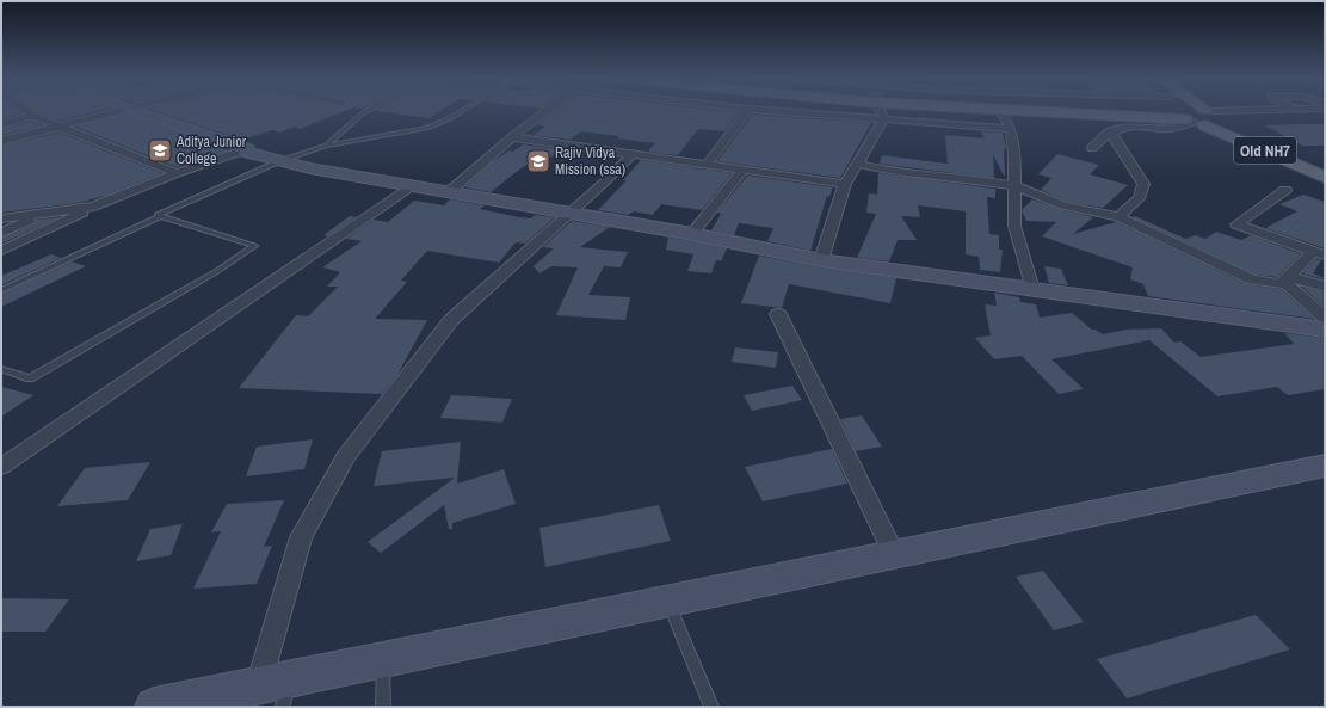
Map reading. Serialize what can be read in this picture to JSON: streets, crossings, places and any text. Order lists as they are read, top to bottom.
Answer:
{
  "streets": {
    "main road": ["Old NH7"]
  },
  "places": {
    "school or university": ["Aditya Junior College", "Rajiv Vidya Mission (ssa)"]
  }
}
